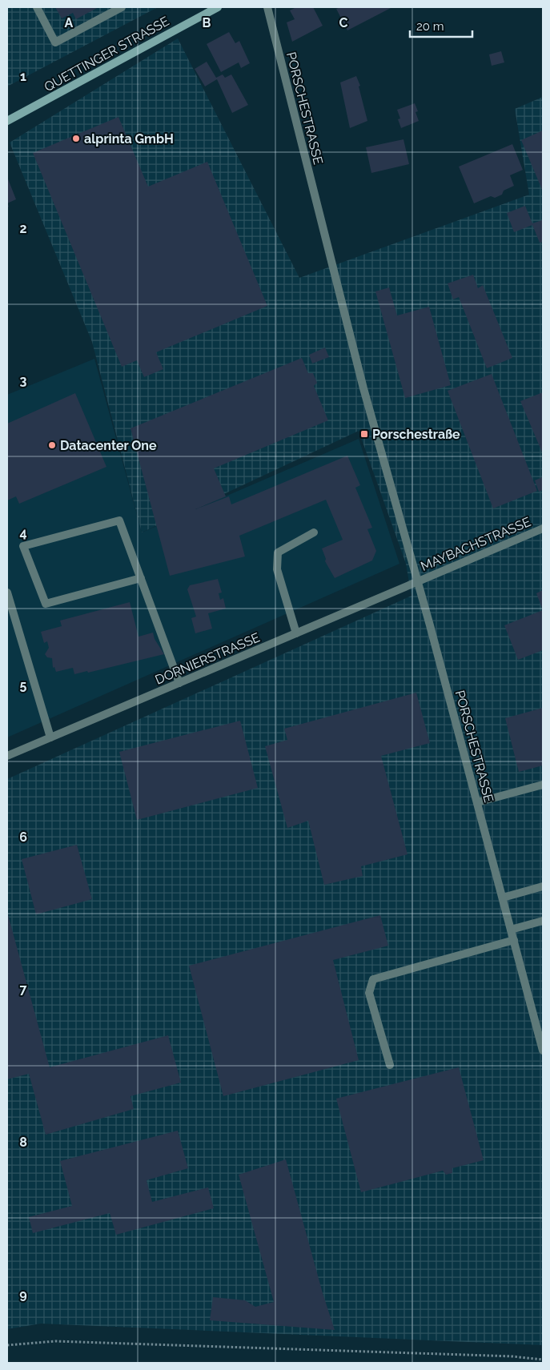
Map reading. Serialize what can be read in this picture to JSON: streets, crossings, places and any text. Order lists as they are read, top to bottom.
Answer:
{
  "streets": {
    "street": [
      "QUETTINGER STRASSE",
      "PORSCHESTRASSE",
      "MAYBACHSTRASSE",
      "DORNIERSTRASSE"
    ]
  },
  "crossings": [
    ["PORSCHESTRASSE", "MAYBACHSTRASSE"],
    ["PORSCHESTRASSE", "DORNIERSTRASSE"],
    ["MAYBACHSTRASSE", "DORNIERSTRASSE"]
  ],
  "places": {
    "other": ["alprinta GmbH", "Datacenter One"],
    "transit": ["Porschestraße"]
  },
  "scale_bar": "20 m",
  "grid": {
    "columns": ["A", "B", "C"],
    "rows": [
      "1",
      "2",
      "3",
      "4",
      "5",
      "6",
      "7",
      "8",
      "9"
    ]
  }
}
